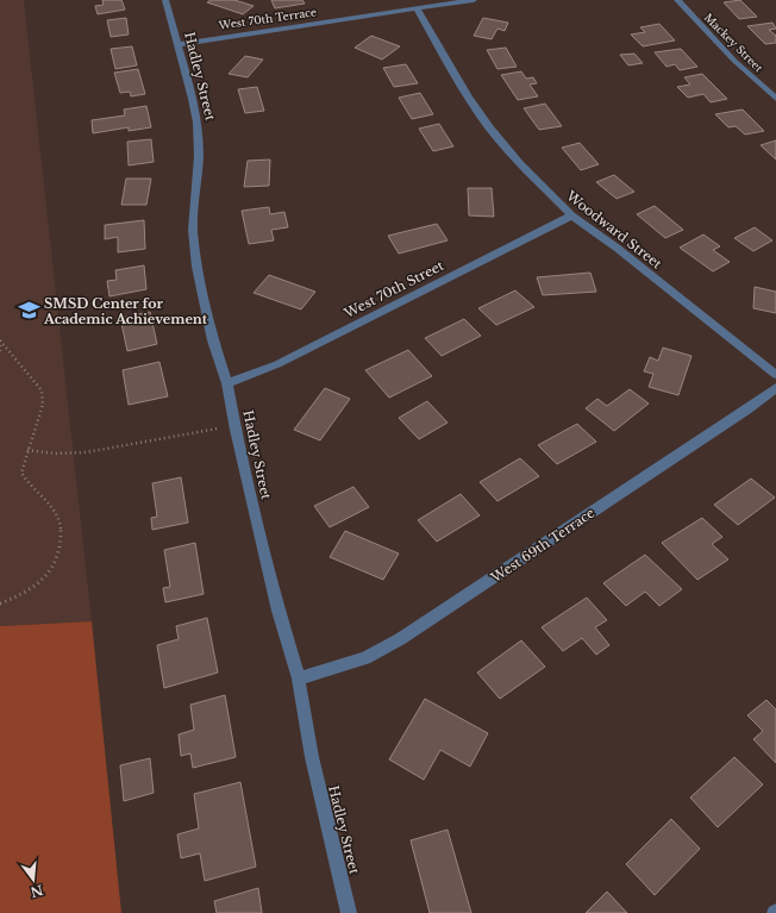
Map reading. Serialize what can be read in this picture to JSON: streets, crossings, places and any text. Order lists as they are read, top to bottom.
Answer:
{
  "streets": {
    "street": [
      "West 70th Terrace",
      "Mackey Street",
      "Hadley Street",
      "Woodward Street",
      "West 70th Street",
      "West 69th Terrace"
    ]
  },
  "crossings": [
    ["West 70th Terrace", "Hadley Street"],
    ["West 70th Terrace", "Woodward Street"],
    ["Hadley Street", "West 70th Street"],
    ["Hadley Street", "West 69th Terrace"],
    ["Woodward Street", "West 70th Street"]
  ],
  "places": {
    "school or university": ["SMSD Center for Academic Achievement"]
  },
  "north": "bottom"
}
